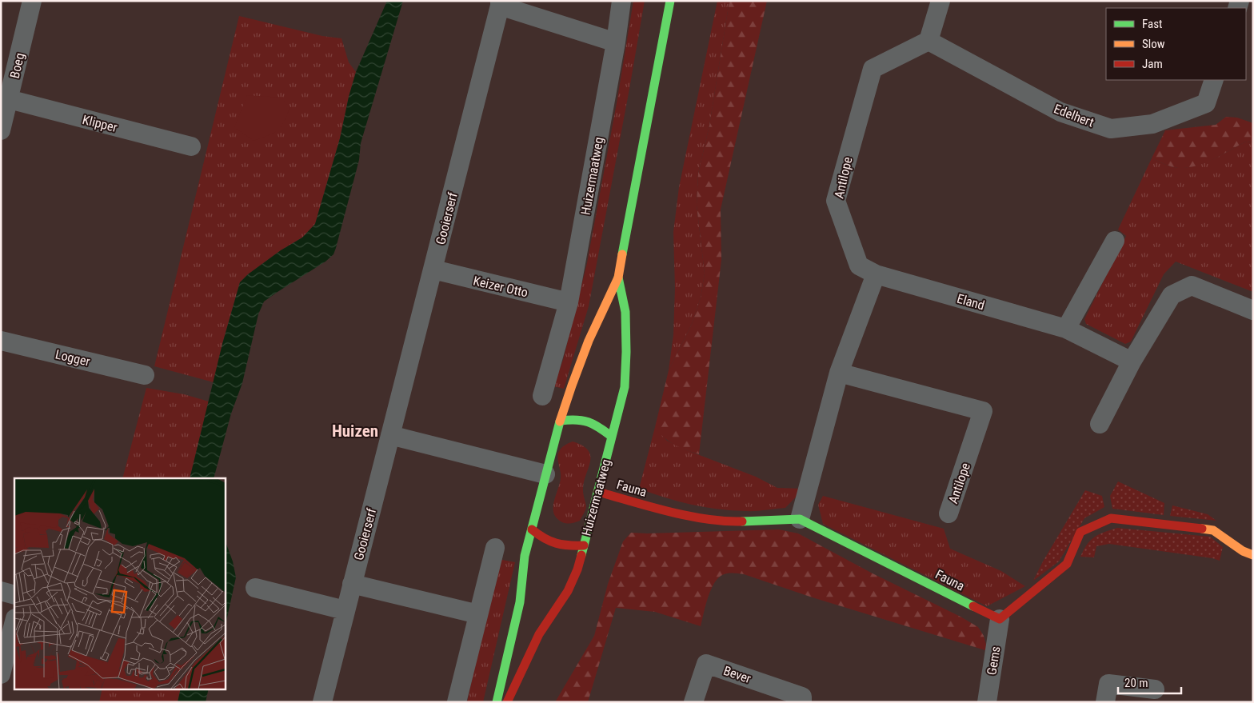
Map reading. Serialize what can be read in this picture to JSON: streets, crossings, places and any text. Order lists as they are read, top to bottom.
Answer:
{
  "streets": {
    "main road": ["Huizermaatweg", "Fauna"],
    "street": [
      "Boeg",
      "Edelhert",
      "Klipper",
      "Antilope",
      "Gooierserf",
      "Keizer Otto",
      "Eland",
      "Logger",
      "Gems",
      "Bever"
    ]
  },
  "crossings": [
    ["Boeg", "Klipper"],
    ["Edelhert", "Antilope"],
    ["Huizermaatweg", "Keizer Otto"],
    ["Huizermaatweg", "Fauna"],
    ["Antilope", "Eland"],
    ["Gooierserf", "Keizer Otto"],
    ["Fauna", "Gems"]
  ],
  "districts": ["Huizen"],
  "legend": ["Fast", "Slow", "Jam"],
  "scale_bar": "20 m"
}
